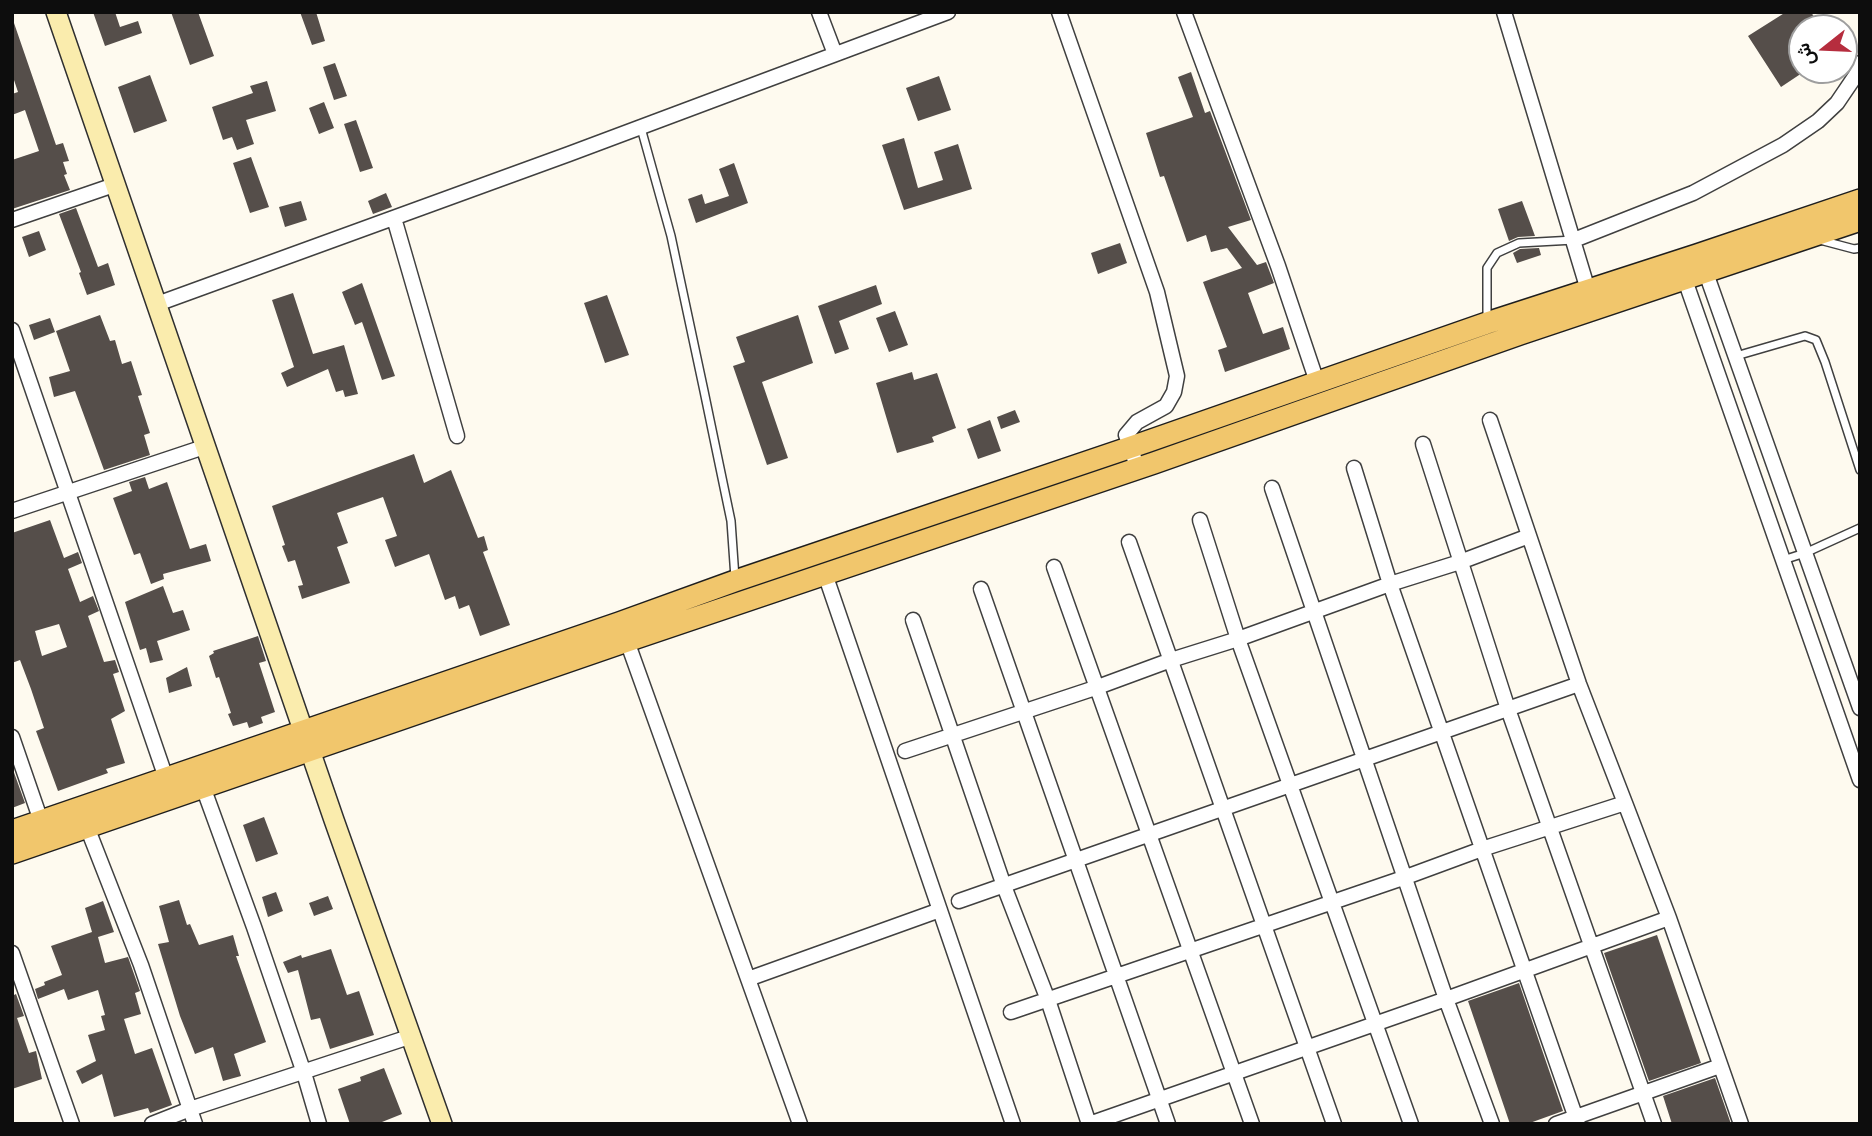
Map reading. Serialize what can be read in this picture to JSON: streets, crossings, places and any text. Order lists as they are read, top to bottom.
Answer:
{
  "north": "left"
}
